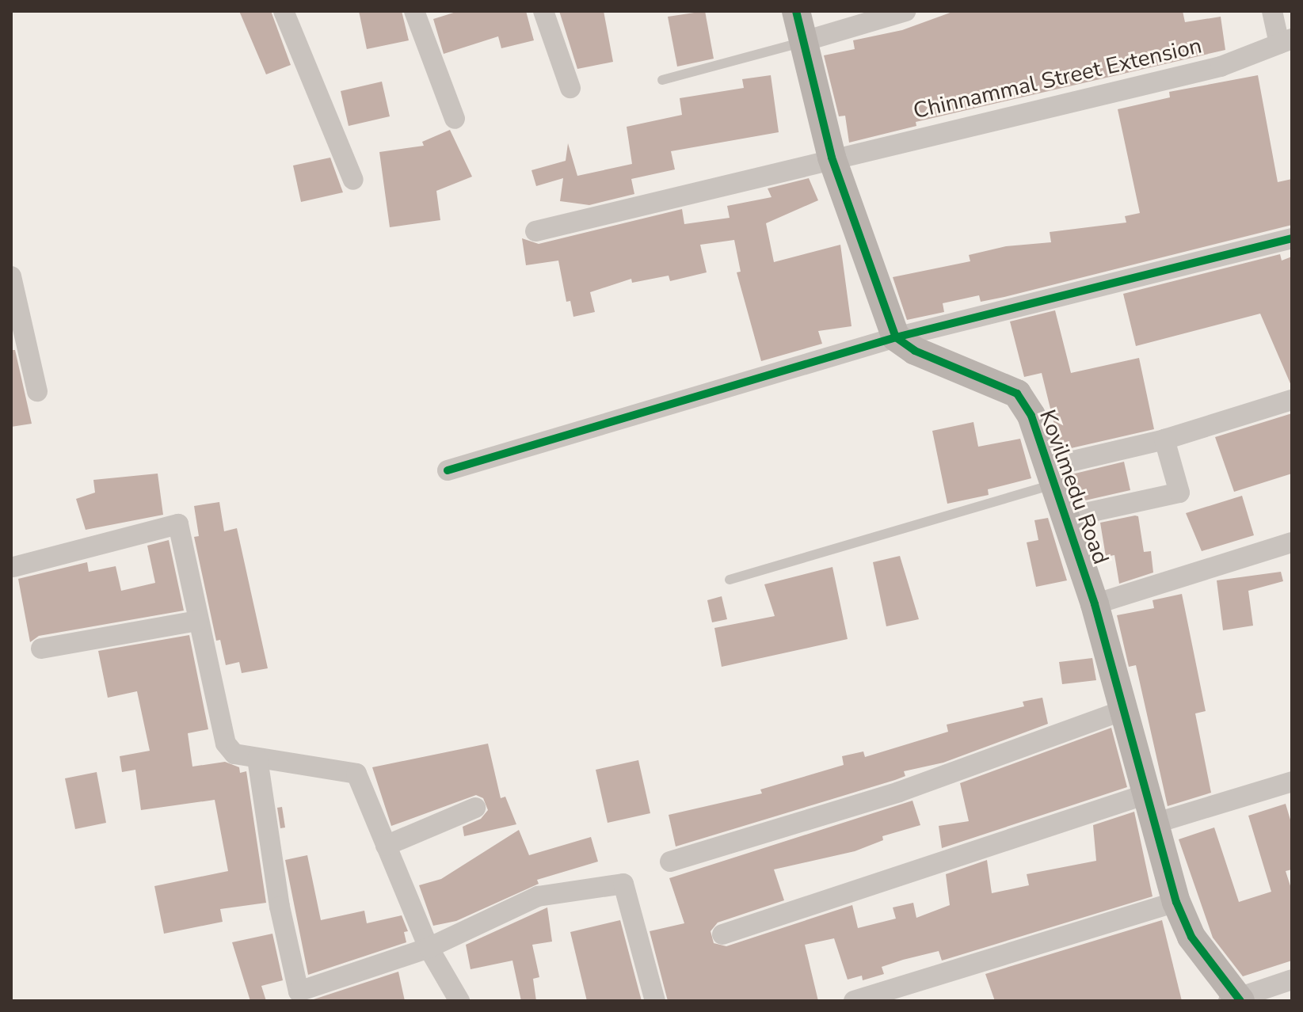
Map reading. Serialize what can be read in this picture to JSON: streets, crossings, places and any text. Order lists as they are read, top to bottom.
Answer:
{
  "streets": {
    "street": ["Chinnammal Street Extension", "Kovilmedu Road"]
  }
}
